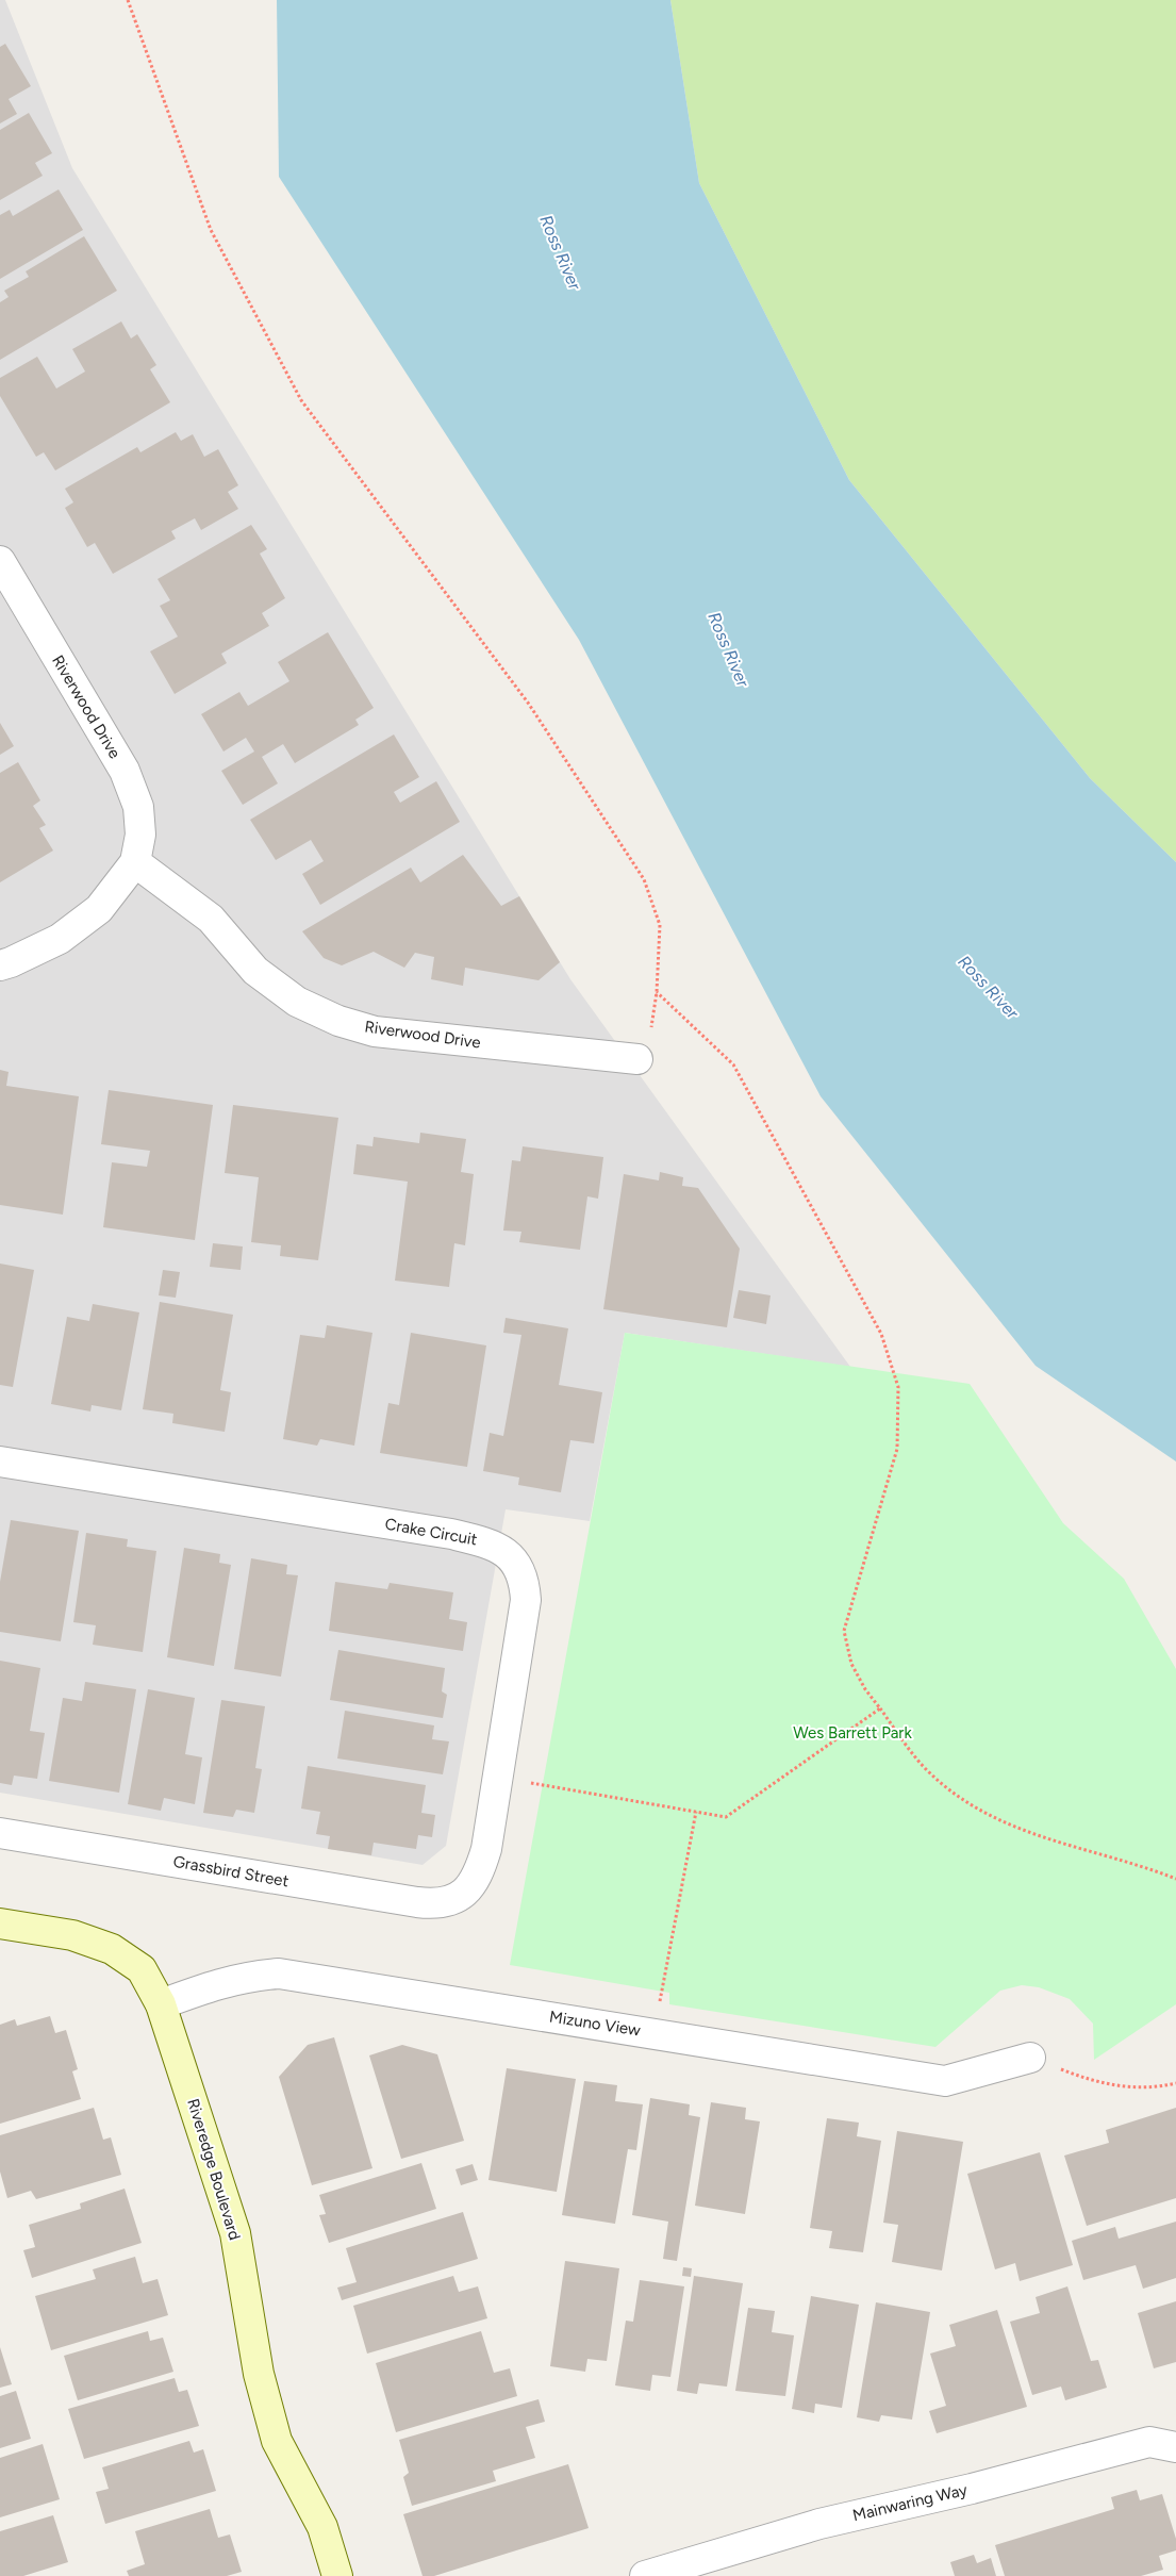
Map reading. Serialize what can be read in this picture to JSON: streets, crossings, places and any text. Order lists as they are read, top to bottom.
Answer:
{
  "streets": {
    "street": [
      "Riverwood Drive",
      "Crake Circuit",
      "Grassbird Street",
      "Mizuno View",
      "Riveredge Boulevard",
      "Mainwaring Way"
    ]
  },
  "crossings": [
    ["Crake Circuit", "Grassbird Street"],
    ["Mizuno View", "Riveredge Boulevard"]
  ],
  "water": ["Ross River"],
  "parks": ["Wes Barrett Park"]
}
